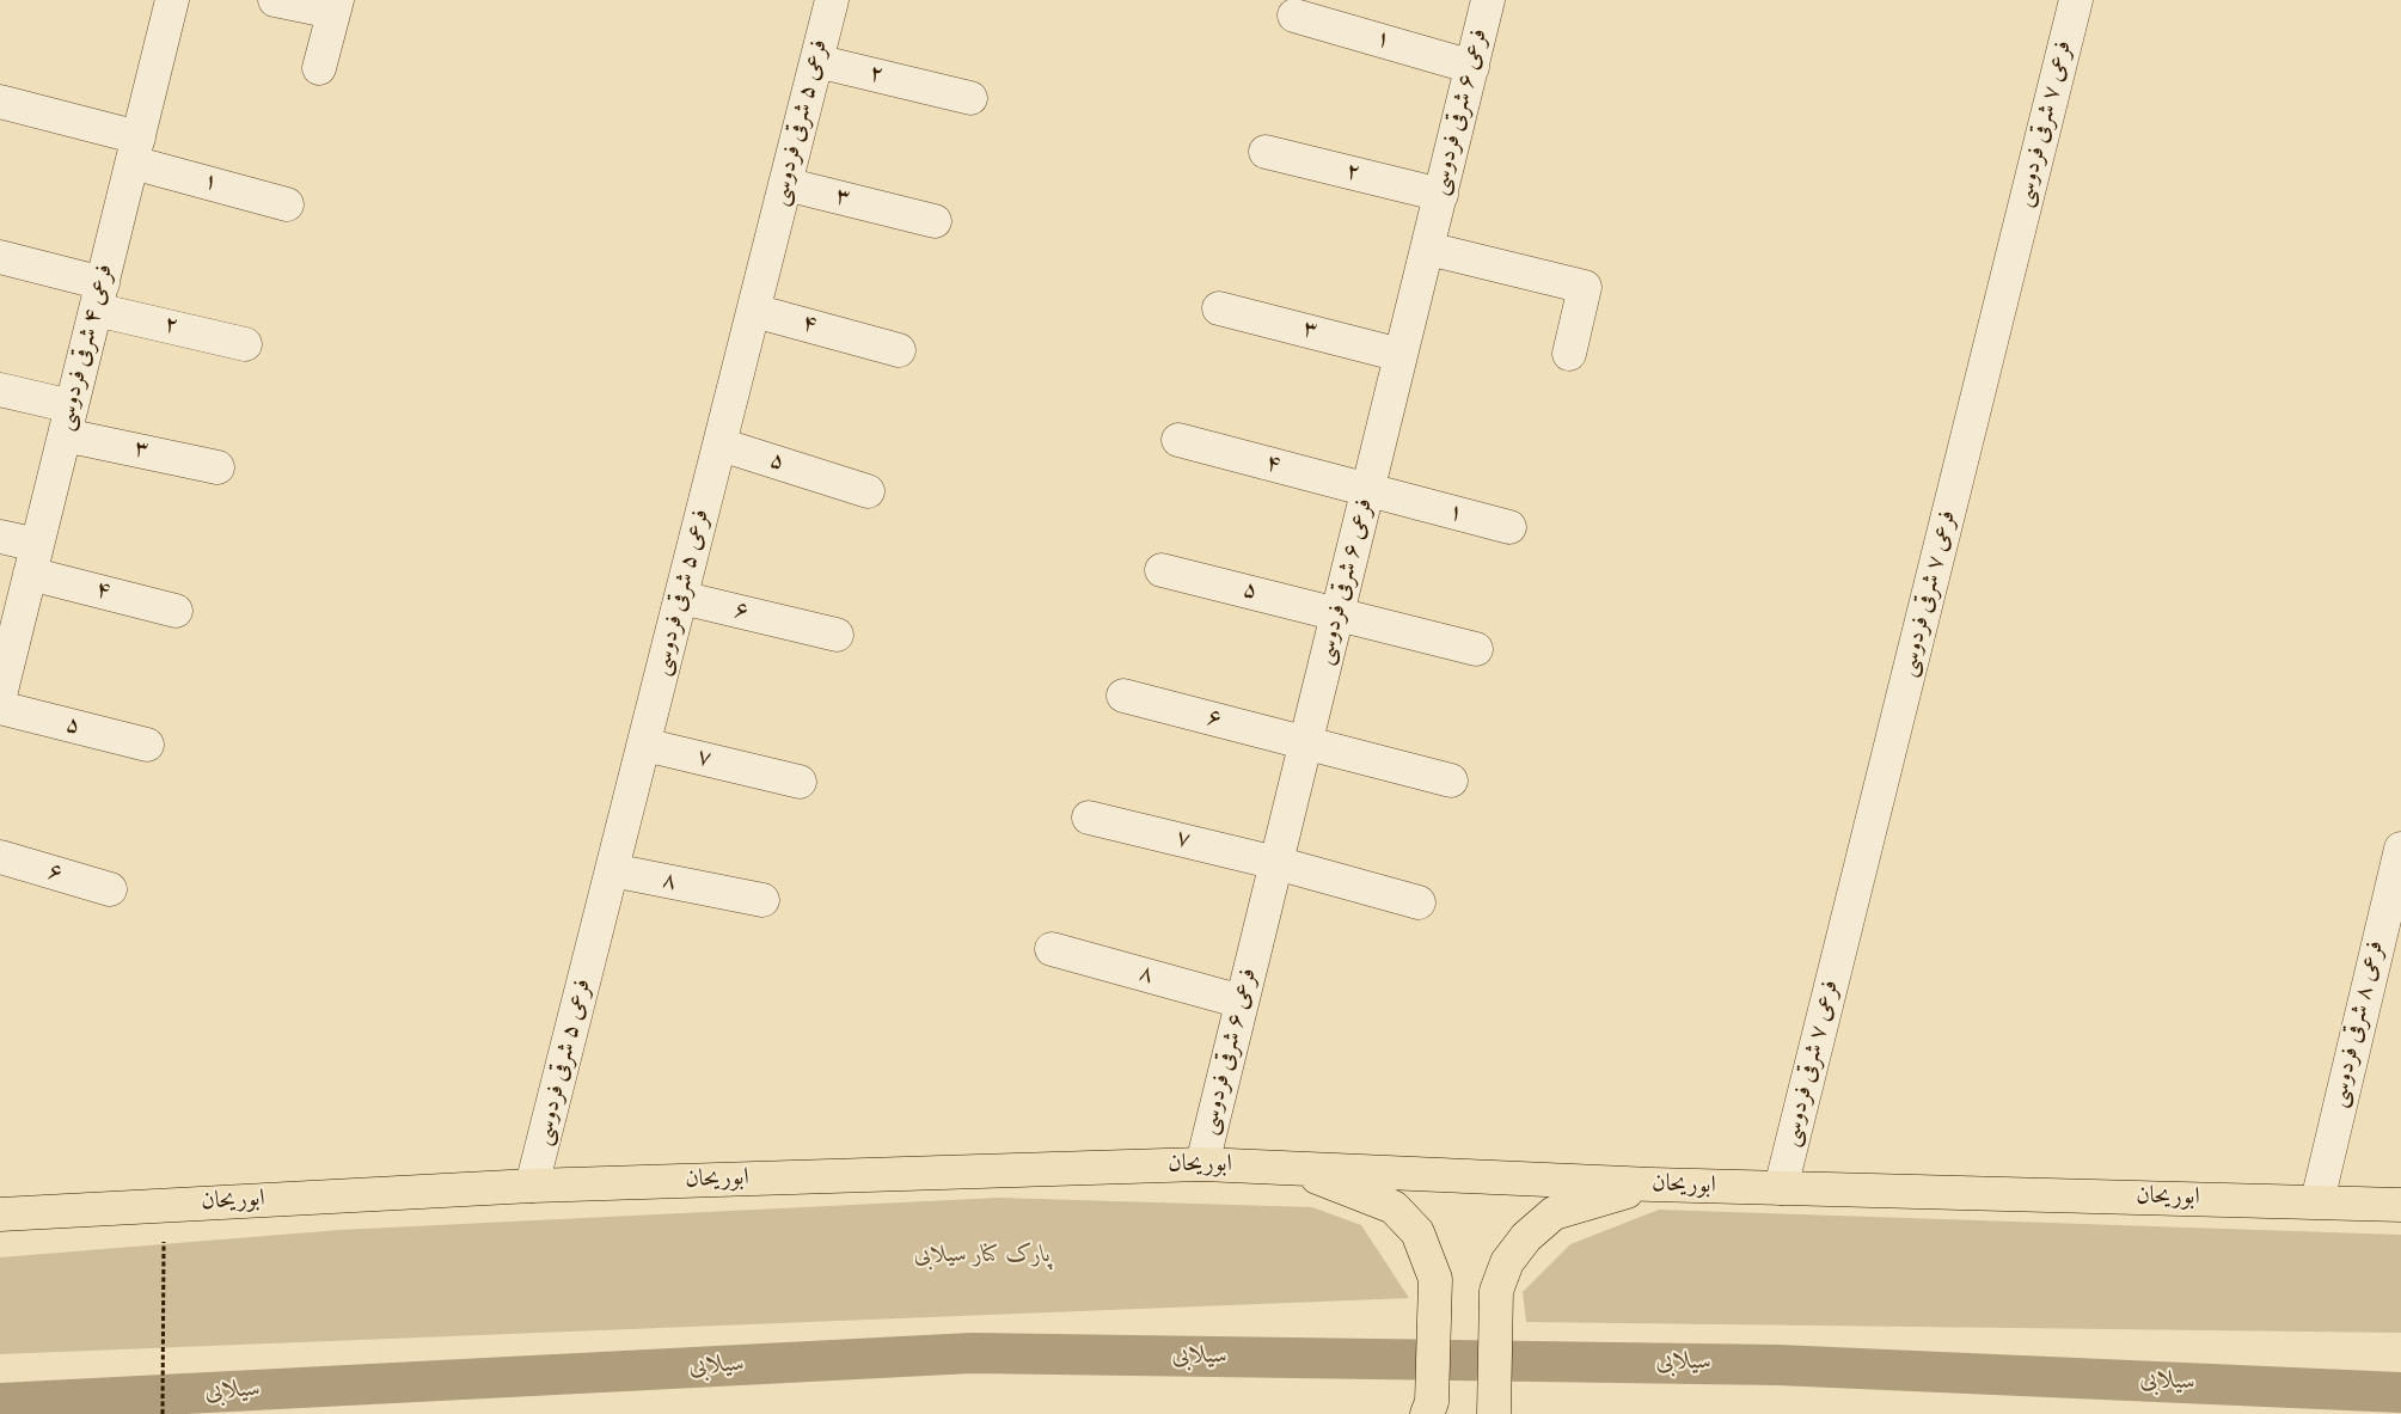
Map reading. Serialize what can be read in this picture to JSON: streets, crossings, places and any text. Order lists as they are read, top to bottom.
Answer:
{
  "streets": {
    "main road": ["ابوریحان"],
    "street": [
      "۱",
      "۲",
      "فرعی ۶ شرقی فردوسی",
      "فرعی ۵ شرقی فردوسی",
      "فرعی ۷ شرقی فردوسی",
      "۳",
      "۴",
      "فرعی ۴ شرقی فردوسی",
      "۵",
      "۶",
      "۷",
      "۸",
      "فرعی ۸ شرقی فردوسی"
    ]
  },
  "crossings": [
    ["۱", "فرعی ۶ شرقی فردوسی"],
    ["۱", "۴"],
    ["۱", "فرعی ۴ شرقی فردوسی"],
    ["۲", "فرعی ۶ شرقی فردوسی"],
    ["۲", "فرعی ۵ شرقی فردوسی"],
    ["۲", "فرعی ۴ شرقی فردوسی"],
    ["فرعی ۶ شرقی فردوسی", "۳"],
    ["فرعی ۶ شرقی فردوسی", "۴"],
    ["فرعی ۶ شرقی فردوسی", "۵"],
    ["فرعی ۶ شرقی فردوسی", "۶"],
    ["فرعی ۶ شرقی فردوسی", "۷"],
    ["فرعی ۶ شرقی فردوسی", "۸"],
    ["فرعی ۶ شرقی فردوسی", "ابوریحان"],
    ["فرعی ۵ شرقی فردوسی", "۳"],
    ["فرعی ۵ شرقی فردوسی", "۴"],
    ["فرعی ۵ شرقی فردوسی", "۵"],
    ["فرعی ۵ شرقی فردوسی", "۶"],
    ["فرعی ۵ شرقی فردوسی", "۷"],
    ["فرعی ۵ شرقی فردوسی", "۸"],
    ["فرعی ۵ شرقی فردوسی", "ابوریحان"],
    ["فرعی ۷ شرقی فردوسی", "ابوریحان"],
    ["۳", "فرعی ۴ شرقی فردوسی"],
    ["۴", "فرعی ۴ شرقی فردوسی"],
    ["فرعی ۴ شرقی فردوسی", "۵"],
    ["فرعی ۸ شرقی فردوسی", "ابوریحان"]
  ],
  "water": ["سیلابی"],
  "parks": ["پارک کنار سیلابی"]
}
